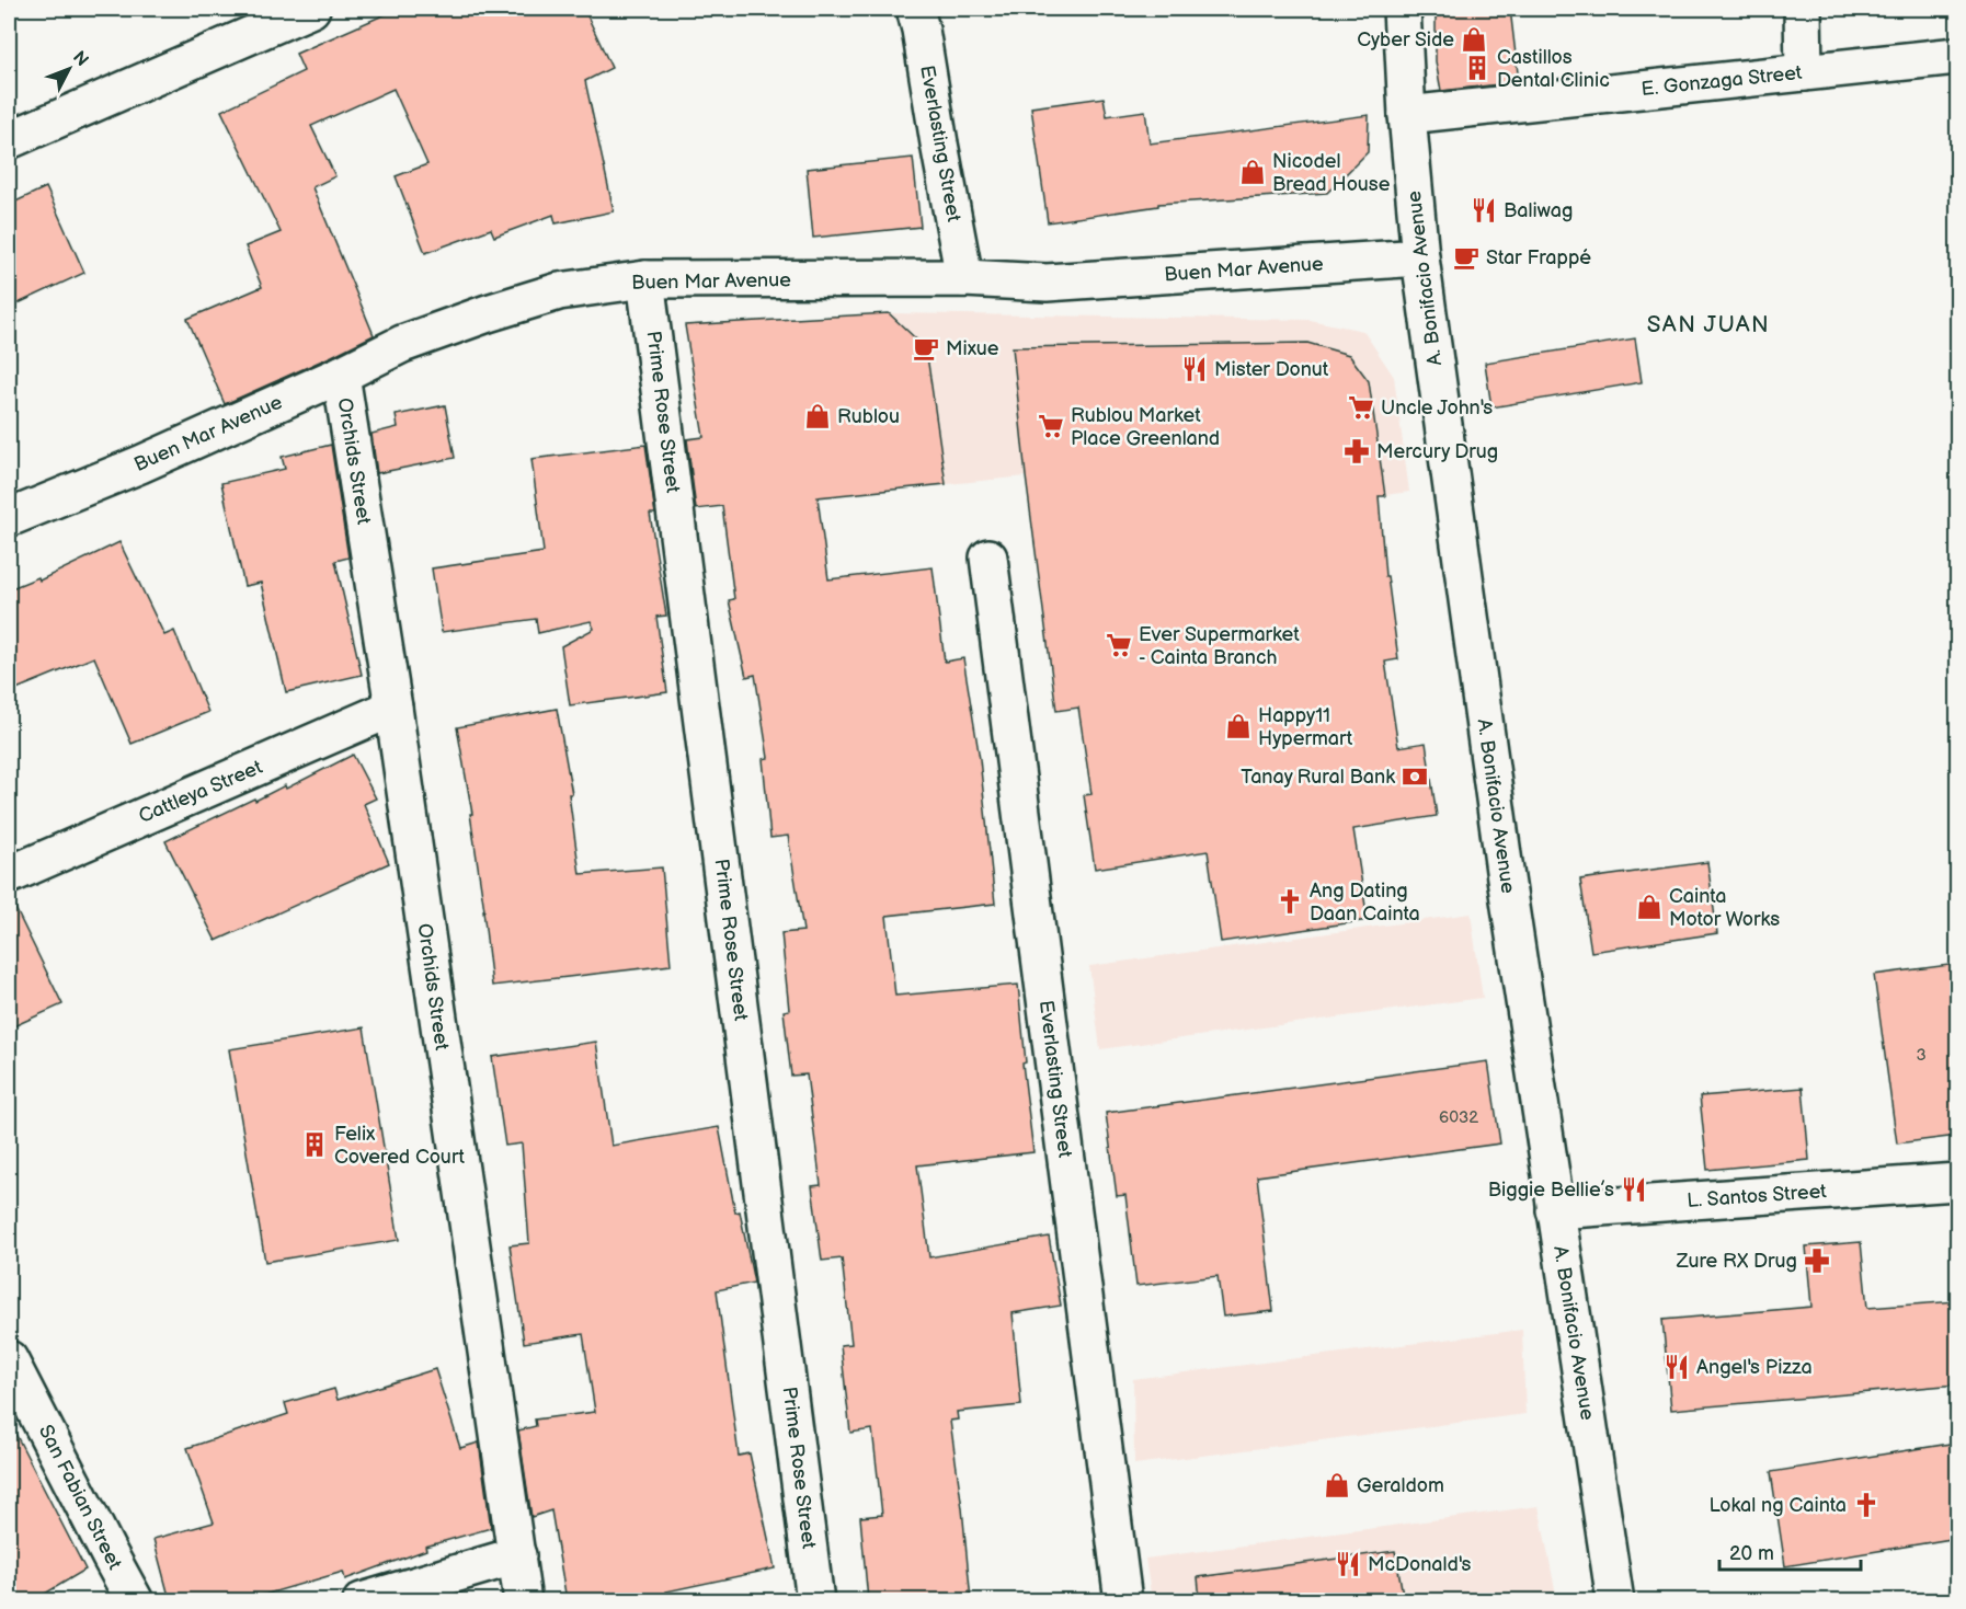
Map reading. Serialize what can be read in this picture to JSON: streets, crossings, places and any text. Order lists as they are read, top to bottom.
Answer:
{
  "streets": {
    "street": [
      "E. Gonzaga Street",
      "Everlasting Street",
      "Buen Mar Avenue",
      "A. Bonifacio Avenue",
      "Prime Rose Street",
      "Orchids Street",
      "Cattleya Street",
      "L. Santos Street",
      "San Fabian Street"
    ]
  },
  "crossings": [
    ["E. Gonzaga Street", "A. Bonifacio Avenue"],
    ["Everlasting Street", "Buen Mar Avenue"],
    ["Buen Mar Avenue", "A. Bonifacio Avenue"],
    ["Buen Mar Avenue", "Prime Rose Street"],
    ["Buen Mar Avenue", "Orchids Street"],
    ["A. Bonifacio Avenue", "L. Santos Street"],
    ["Orchids Street", "Cattleya Street"]
  ],
  "districts": ["SAN JUAN"],
  "places": {
    "shop": [
      "Cyber Side",
      "Nicodel Bread House",
      "Rublou",
      "Happy11 Hypermart",
      "Cainta Motor Works",
      "Geraldom"
    ],
    "building": ["Castillos Dental Clinic", "Felix Covered Court"],
    "restaurant": [
      "Baliwag",
      "Mister Donut",
      "Biggie Bellie’s",
      "Angel's Pizza",
      "McDonald's"
    ],
    "cafe": ["Star Frappé", "Mixue"],
    "supermarket": ["Uncle John's", "Rublou Market Place Greenland", "Ever Supermarket - Cainta Branch"],
    "pharmacy": ["Mercury Drug", "Zure RX Drug"],
    "bank": ["Tanay Rural Bank"],
    "church": ["Ang Dating Daan Cainta", "Lokal ng Cainta"]
  },
  "house_numbers": ["3", "6032"],
  "scale_bar": "20 m",
  "north": "top right"
}
